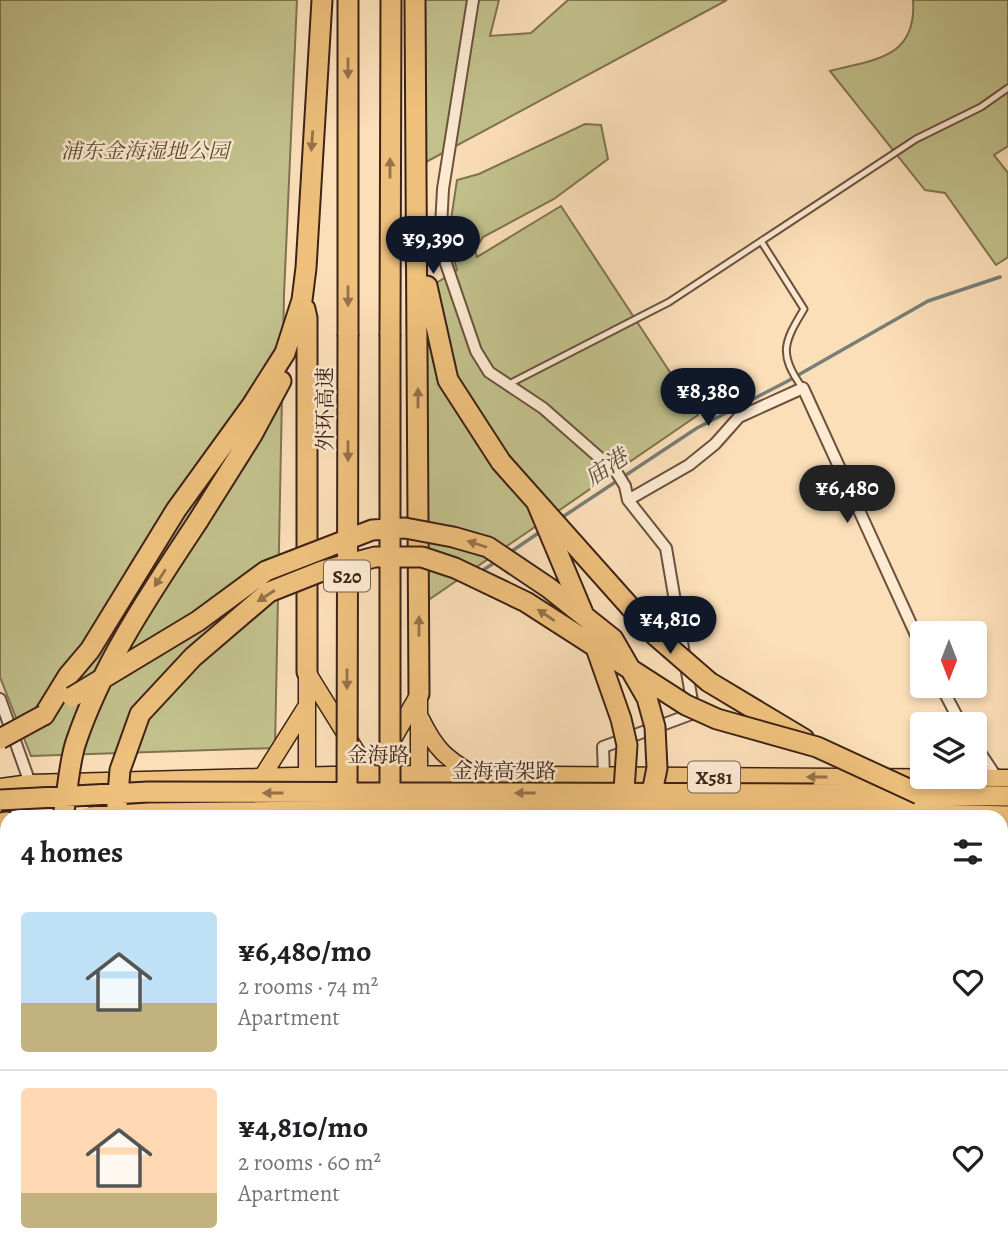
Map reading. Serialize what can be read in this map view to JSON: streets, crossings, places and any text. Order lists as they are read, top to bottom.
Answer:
{
  "streets": {
    "highway": ["外环高速", "S20", "金海高架路"],
    "main road": ["金海路", "X581"]
  },
  "one_way": ["金海路"],
  "water": ["庙港"],
  "parks": ["浦东金海湿地公园"],
  "north": "bottom",
  "page": {
    "price": [
      "¥9,390",
      "¥8,380",
      "¥6,480",
      "¥4,810"
    ],
    "heading": "4 homes",
    "list": [
      {
        "name": "¥6,480/mo",
        "note": "2 rooms · 74 m² · Apartment"
      },
      {
        "name": "¥4,810/mo",
        "note": "2 rooms · 60 m² · Apartment"
      }
    ]
  }
}
